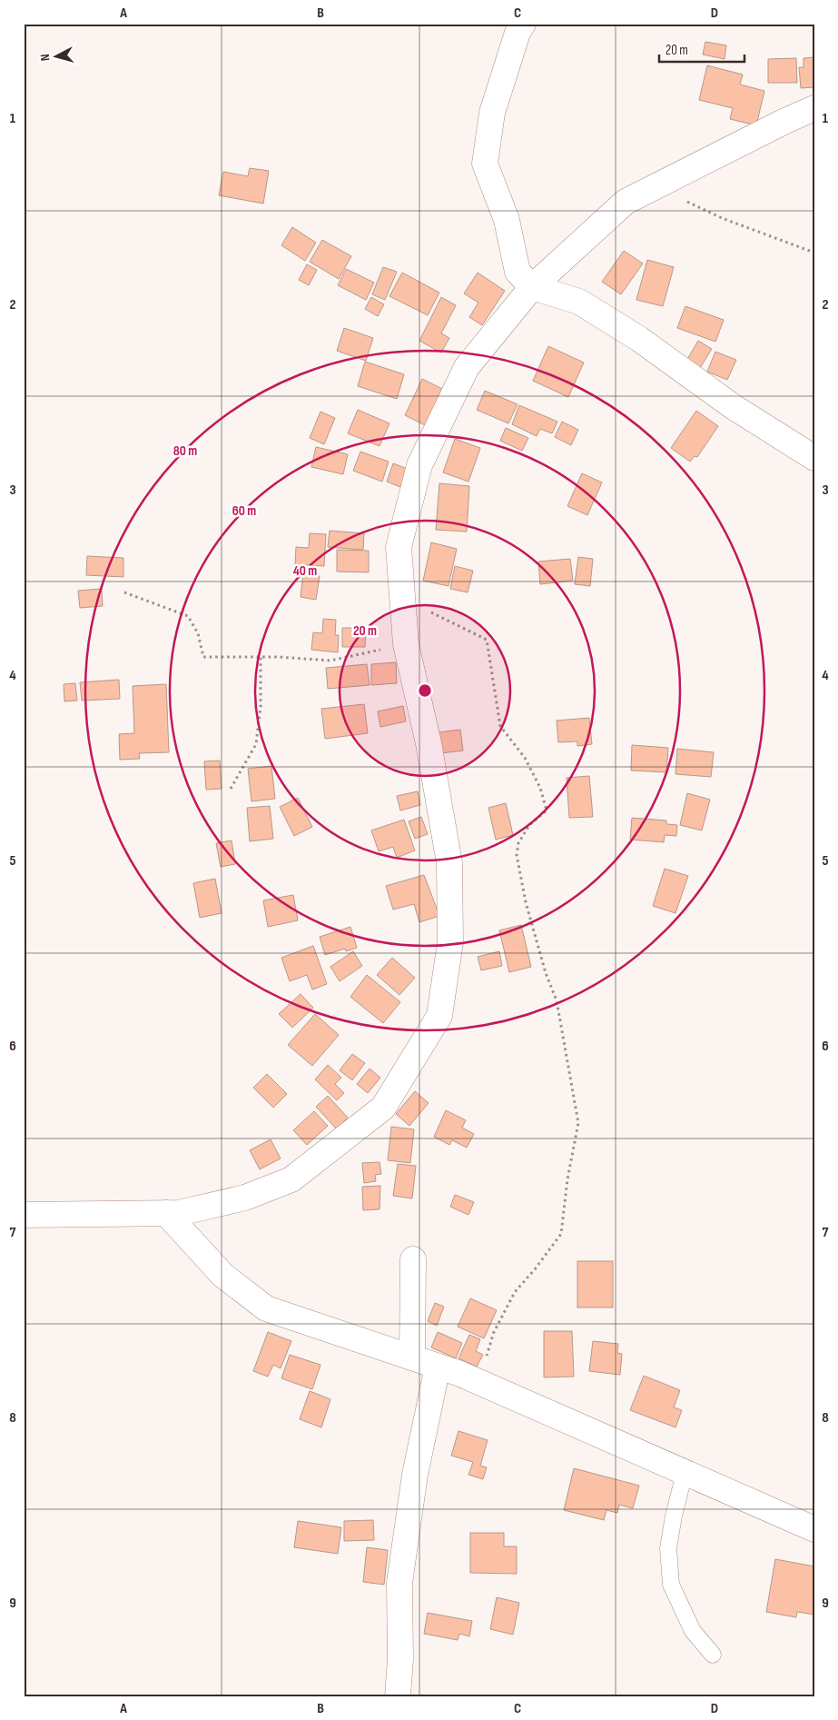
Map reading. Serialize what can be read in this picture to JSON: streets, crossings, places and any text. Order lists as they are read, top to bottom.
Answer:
{
  "scale_bar": "20 m",
  "north": "left",
  "grid": {
    "columns": [
      "A",
      "B",
      "C",
      "D"
    ],
    "rows": [
      "1",
      "2",
      "3",
      "4",
      "5",
      "6",
      "7",
      "8",
      "9"
    ]
  },
  "rings": [
    "80 m",
    "60 m",
    "40 m",
    "20 m"
  ]
}
